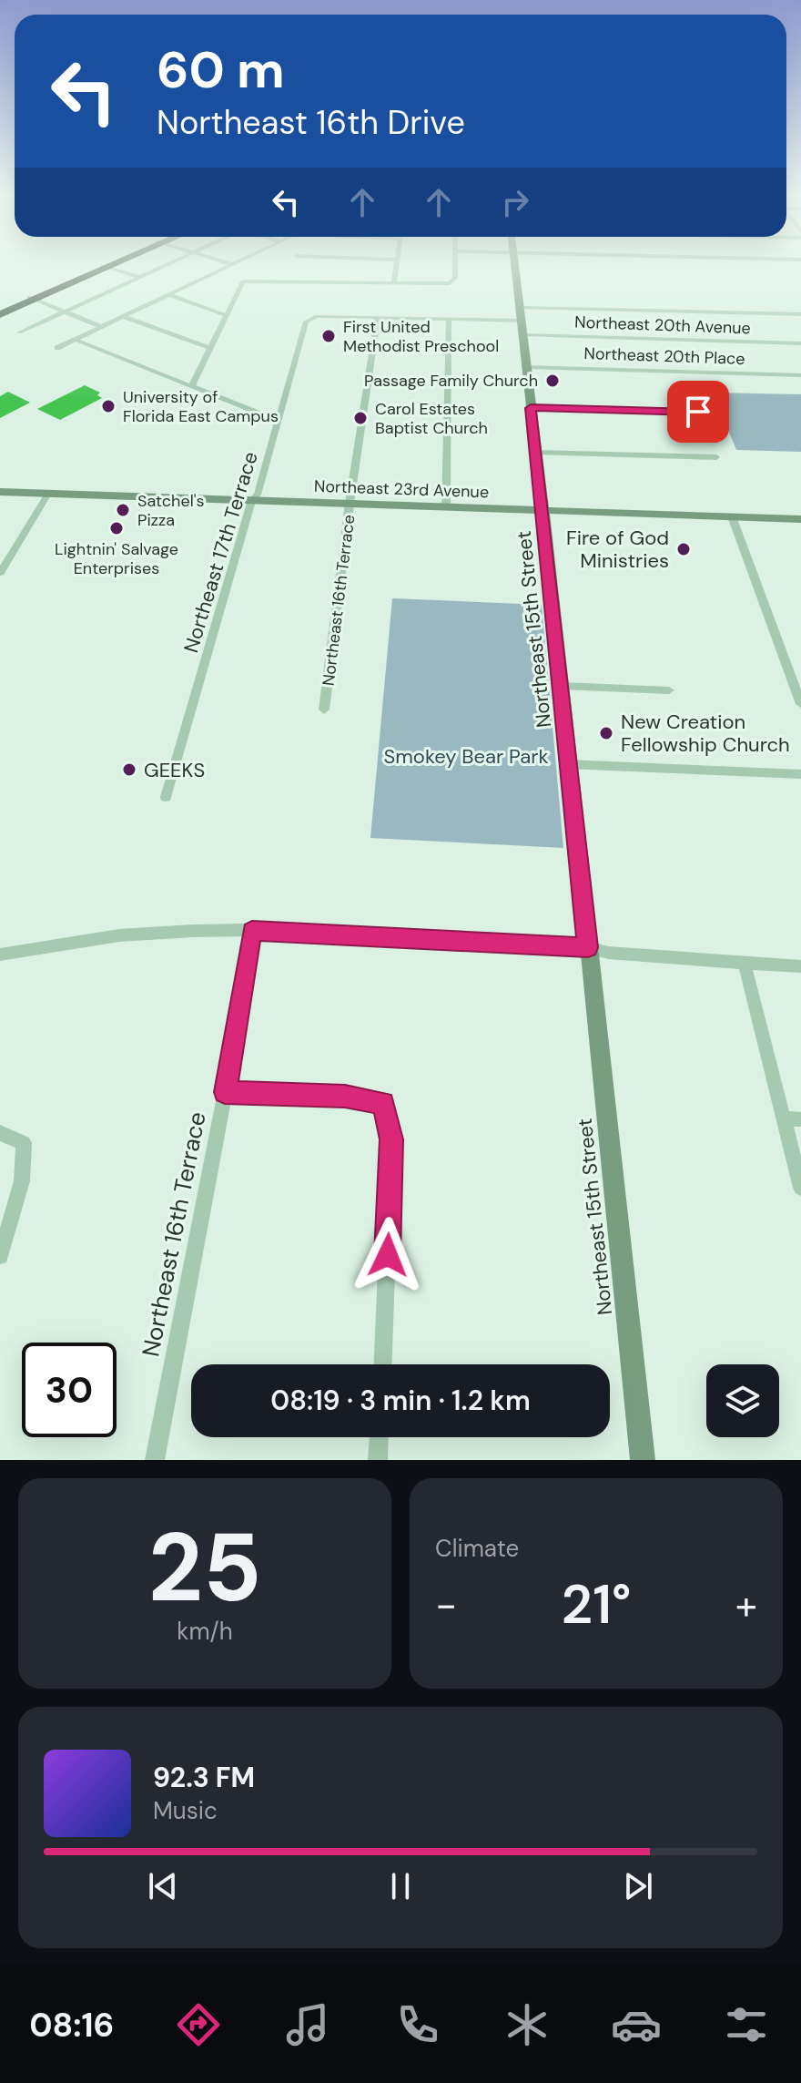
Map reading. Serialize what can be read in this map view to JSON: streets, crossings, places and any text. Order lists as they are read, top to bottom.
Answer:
{
  "streets": {
    "street": [
      "Northeast 20th Avenue",
      "Northeast 20th Place",
      "Northeast 23rd Avenue",
      "Northeast 17th Terrace",
      "Northeast 16th Terrace",
      "Northeast 15th Street"
    ]
  },
  "crossings": [
    ["Northeast 20th Avenue", "Northeast 15th Street"],
    ["Northeast 20th Place", "Northeast 15th Street"],
    ["Northeast 23rd Avenue", "Northeast 17th Terrace"],
    ["Northeast 23rd Avenue", "Northeast 16th Terrace"],
    ["Northeast 23rd Avenue", "Northeast 15th Street"],
    ["Northeast 17th Terrace", "Northeast 16th Terrace"]
  ],
  "parks": ["Smokey Bear Park"],
  "places": [
    "First United Methodist Preschool",
    "Passage Family Church",
    "University of Florida East Campus",
    "Carol Estates Baptist Church",
    "Satchel's Pizza",
    "Lightnin' Salvage Enterprises",
    "Fire of God Ministries",
    "New Creation Fellowship Church",
    "GEEKS"
  ],
  "page": {
    "turn": ["60 m", "Northeast 16th Drive"],
    "limit": "30",
    "trip": "08:19 · 3 min · 1.2 km",
    "tile": [
      ["25", "km/h"],
      "Climate"
    ],
    "heat": ["−", "21°", "+"],
    "song": ["92.3 FM", "Music"],
    "tabs": "08:16"
  }
}
